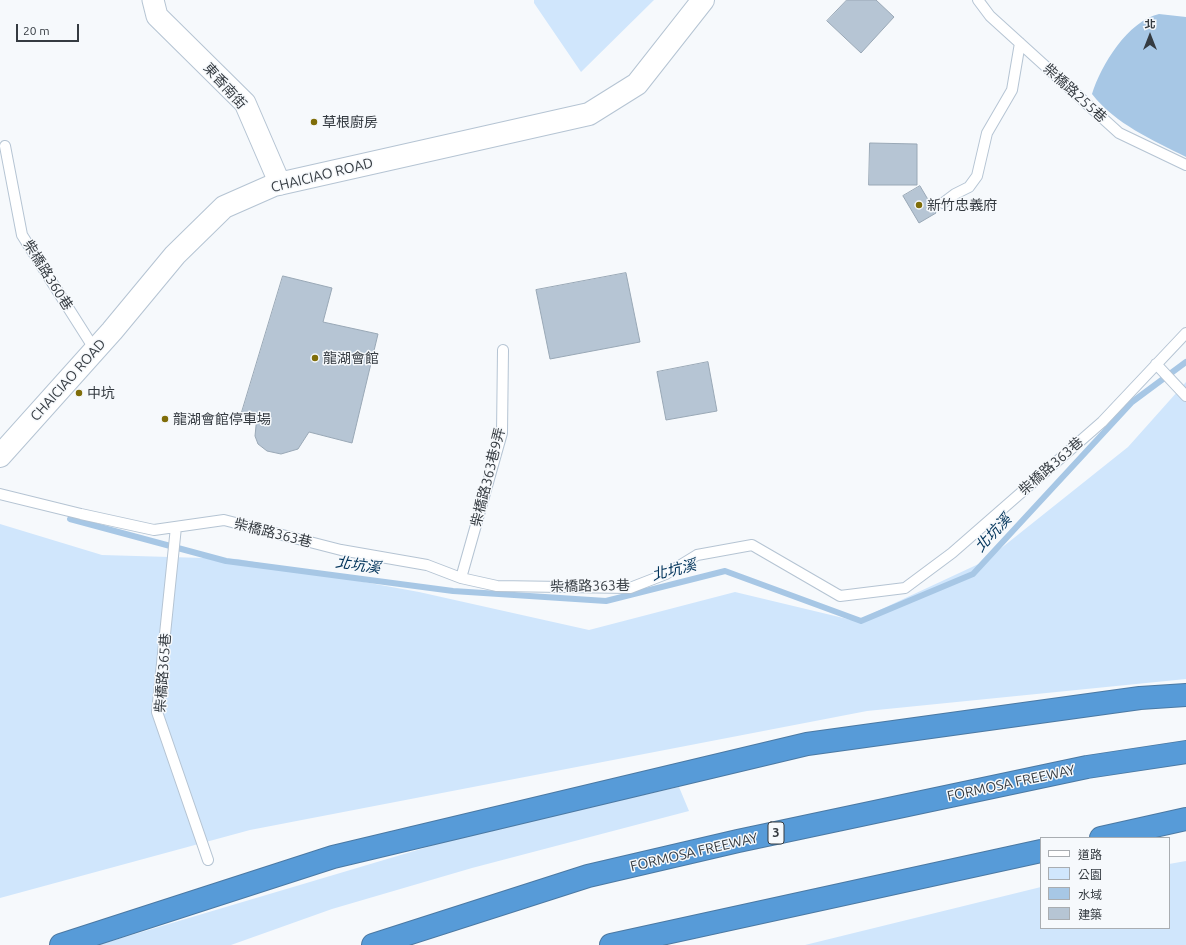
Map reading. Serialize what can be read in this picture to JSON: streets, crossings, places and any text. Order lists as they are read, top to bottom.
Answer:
{
  "streets": {
    "highway": ["FORMOSA FREEWAY", "3"],
    "main road": ["CHAICIAO ROAD"],
    "street": ["東香南街"],
    "lane": [
      "柴橋路255巷",
      "柴橋路360巷",
      "柴橋路363巷",
      "柴橋路363巷9弄",
      "柴橋路365巷"
    ]
  },
  "crossings": [
    ["東香南街", "CHAICIAO ROAD"],
    ["CHAICIAO ROAD", "柴橋路360巷"],
    ["柴橋路363巷", "柴橋路363巷9弄"],
    ["柴橋路363巷", "柴橋路365巷"]
  ],
  "water": ["北坑溪"],
  "places": [
    "草根廚房",
    "新竹忠義府",
    "龍湖會館",
    "中坑",
    "龍湖會館停車場"
  ],
  "legend": [
    "道路",
    "公園",
    "水域",
    "建築"
  ],
  "scale_bar": "20 m",
  "north": "top"
}
